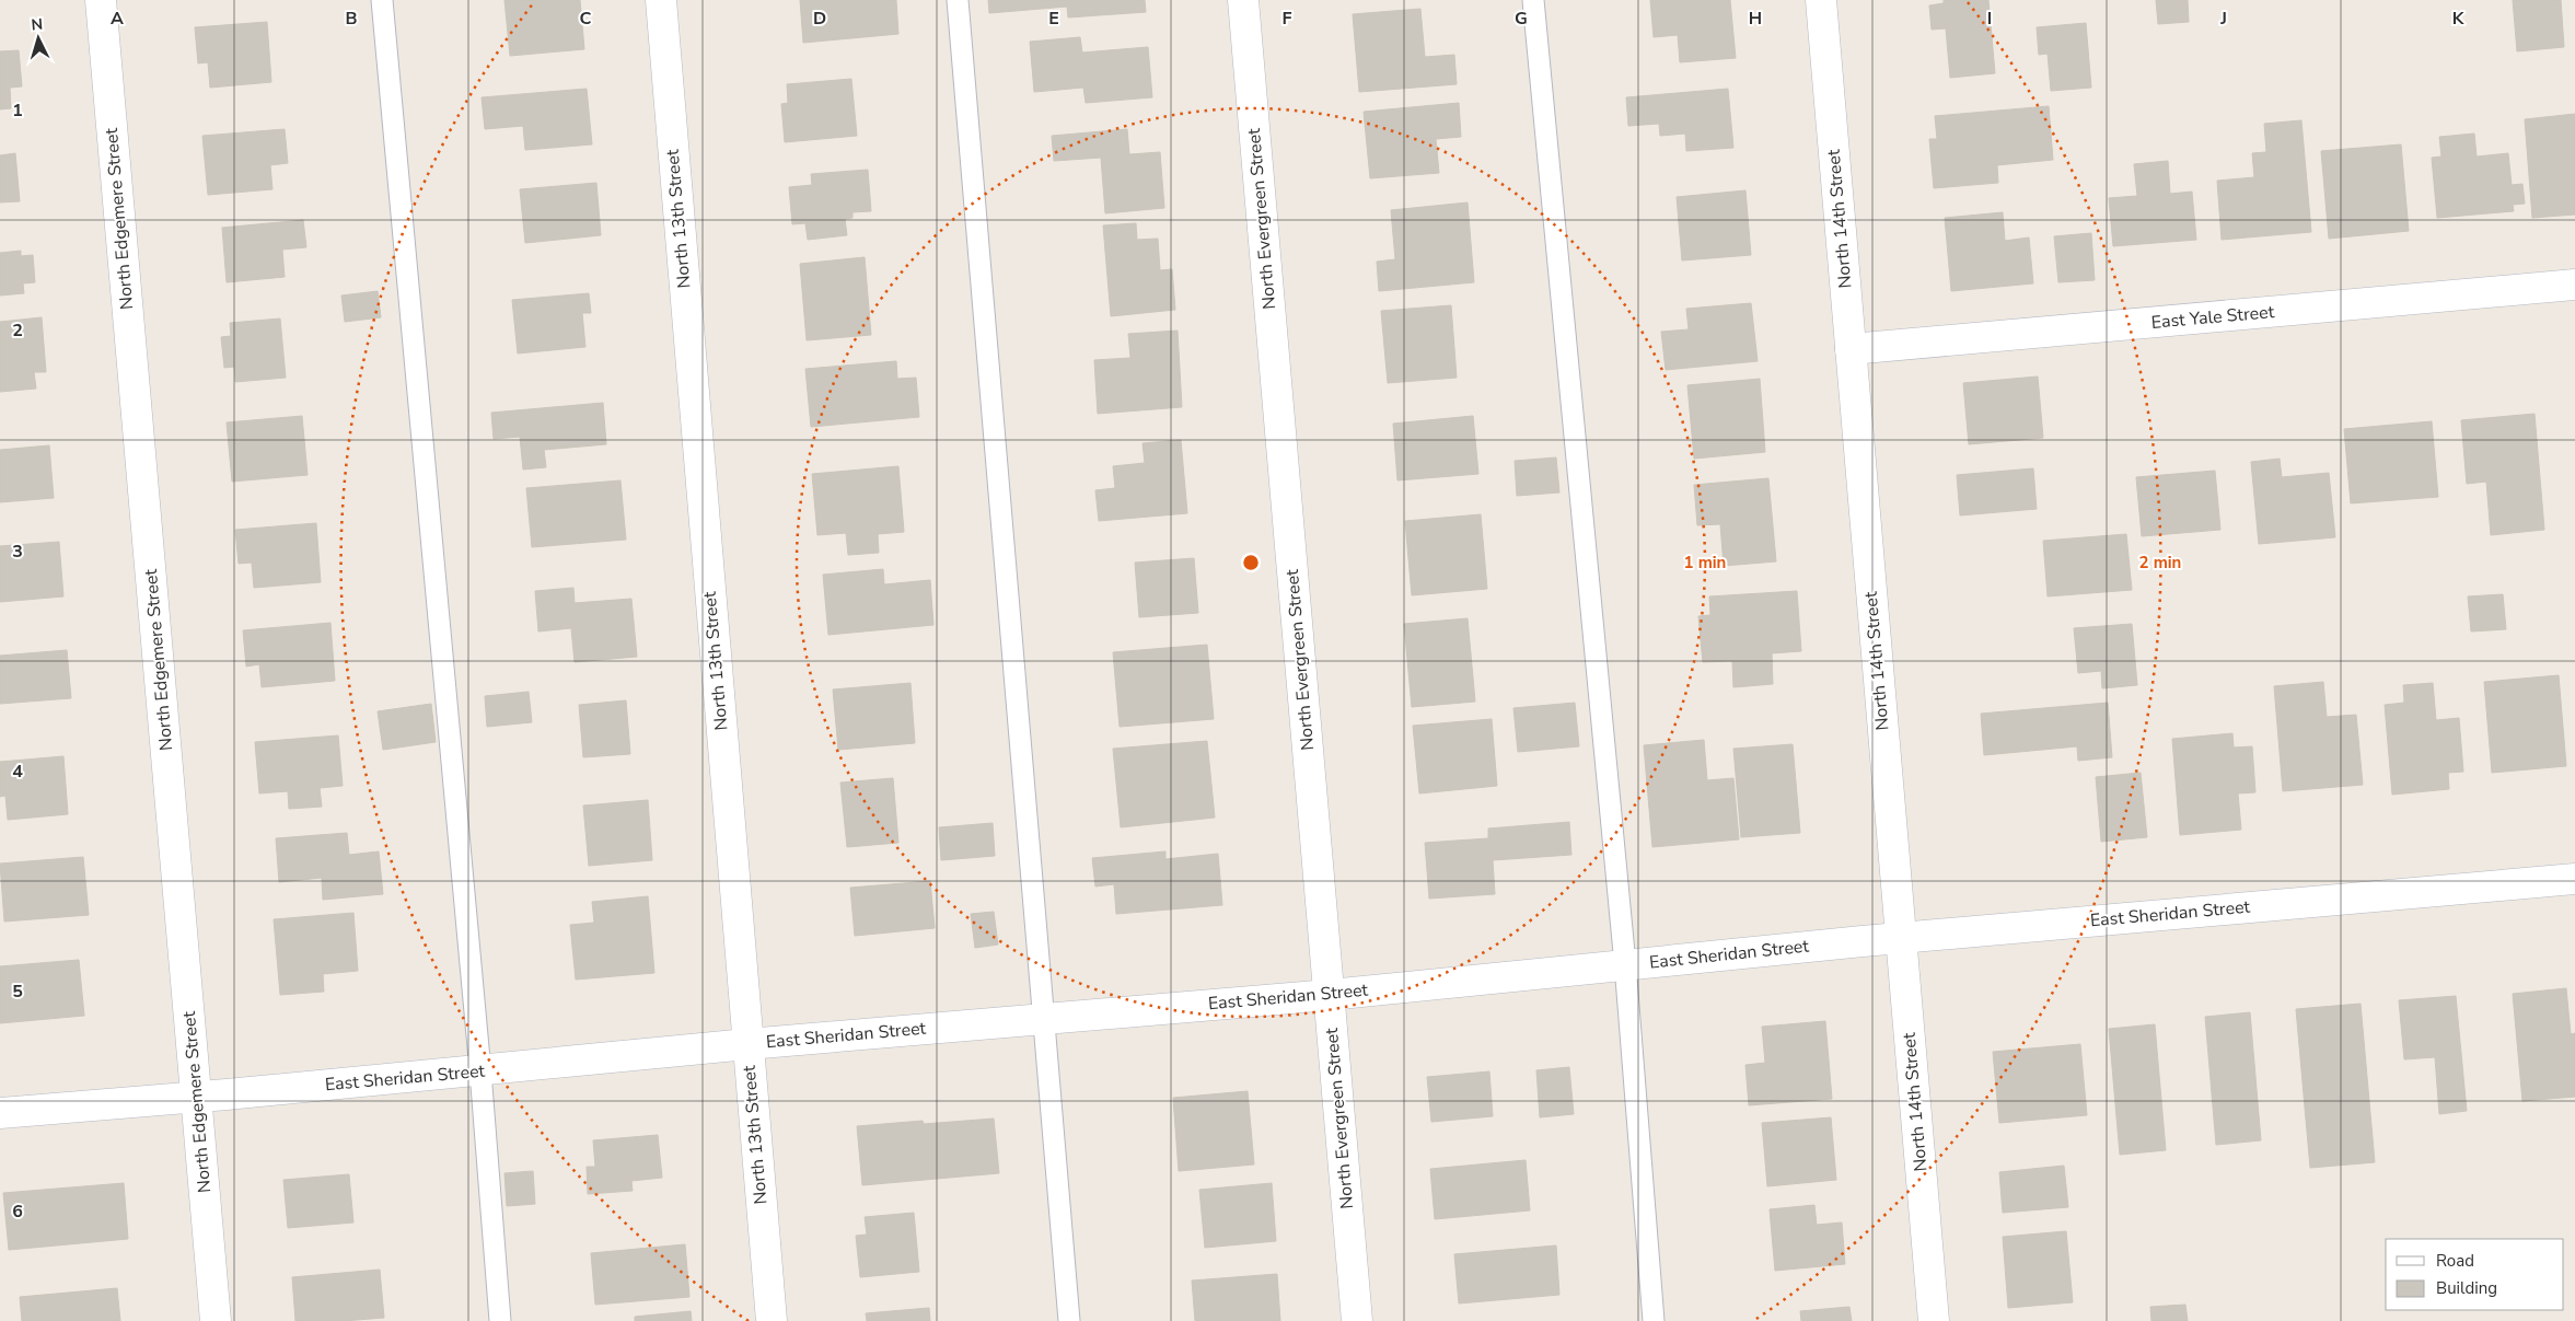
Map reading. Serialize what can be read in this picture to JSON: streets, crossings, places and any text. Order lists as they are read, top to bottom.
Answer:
{
  "streets": {
    "street": [
      "North Edgemere Street",
      "North 13th Street",
      "North Evergreen Street",
      "North 14th Street",
      "East Yale Street",
      "East Sheridan Street"
    ]
  },
  "crossings": [
    ["North Edgemere Street", "East Sheridan Street"],
    ["North 13th Street", "East Sheridan Street"],
    ["North Evergreen Street", "East Sheridan Street"],
    ["North 14th Street", "East Yale Street"],
    ["North 14th Street", "East Sheridan Street"]
  ],
  "legend": ["Road", "Building"],
  "north": "top",
  "grid": {
    "columns": [
      "A",
      "B",
      "C",
      "D",
      "E",
      "F",
      "G",
      "H",
      "I",
      "J",
      "K"
    ],
    "rows": [
      "1",
      "2",
      "3",
      "4",
      "5",
      "6"
    ]
  },
  "rings": ["1 min", "2 min"]
}
